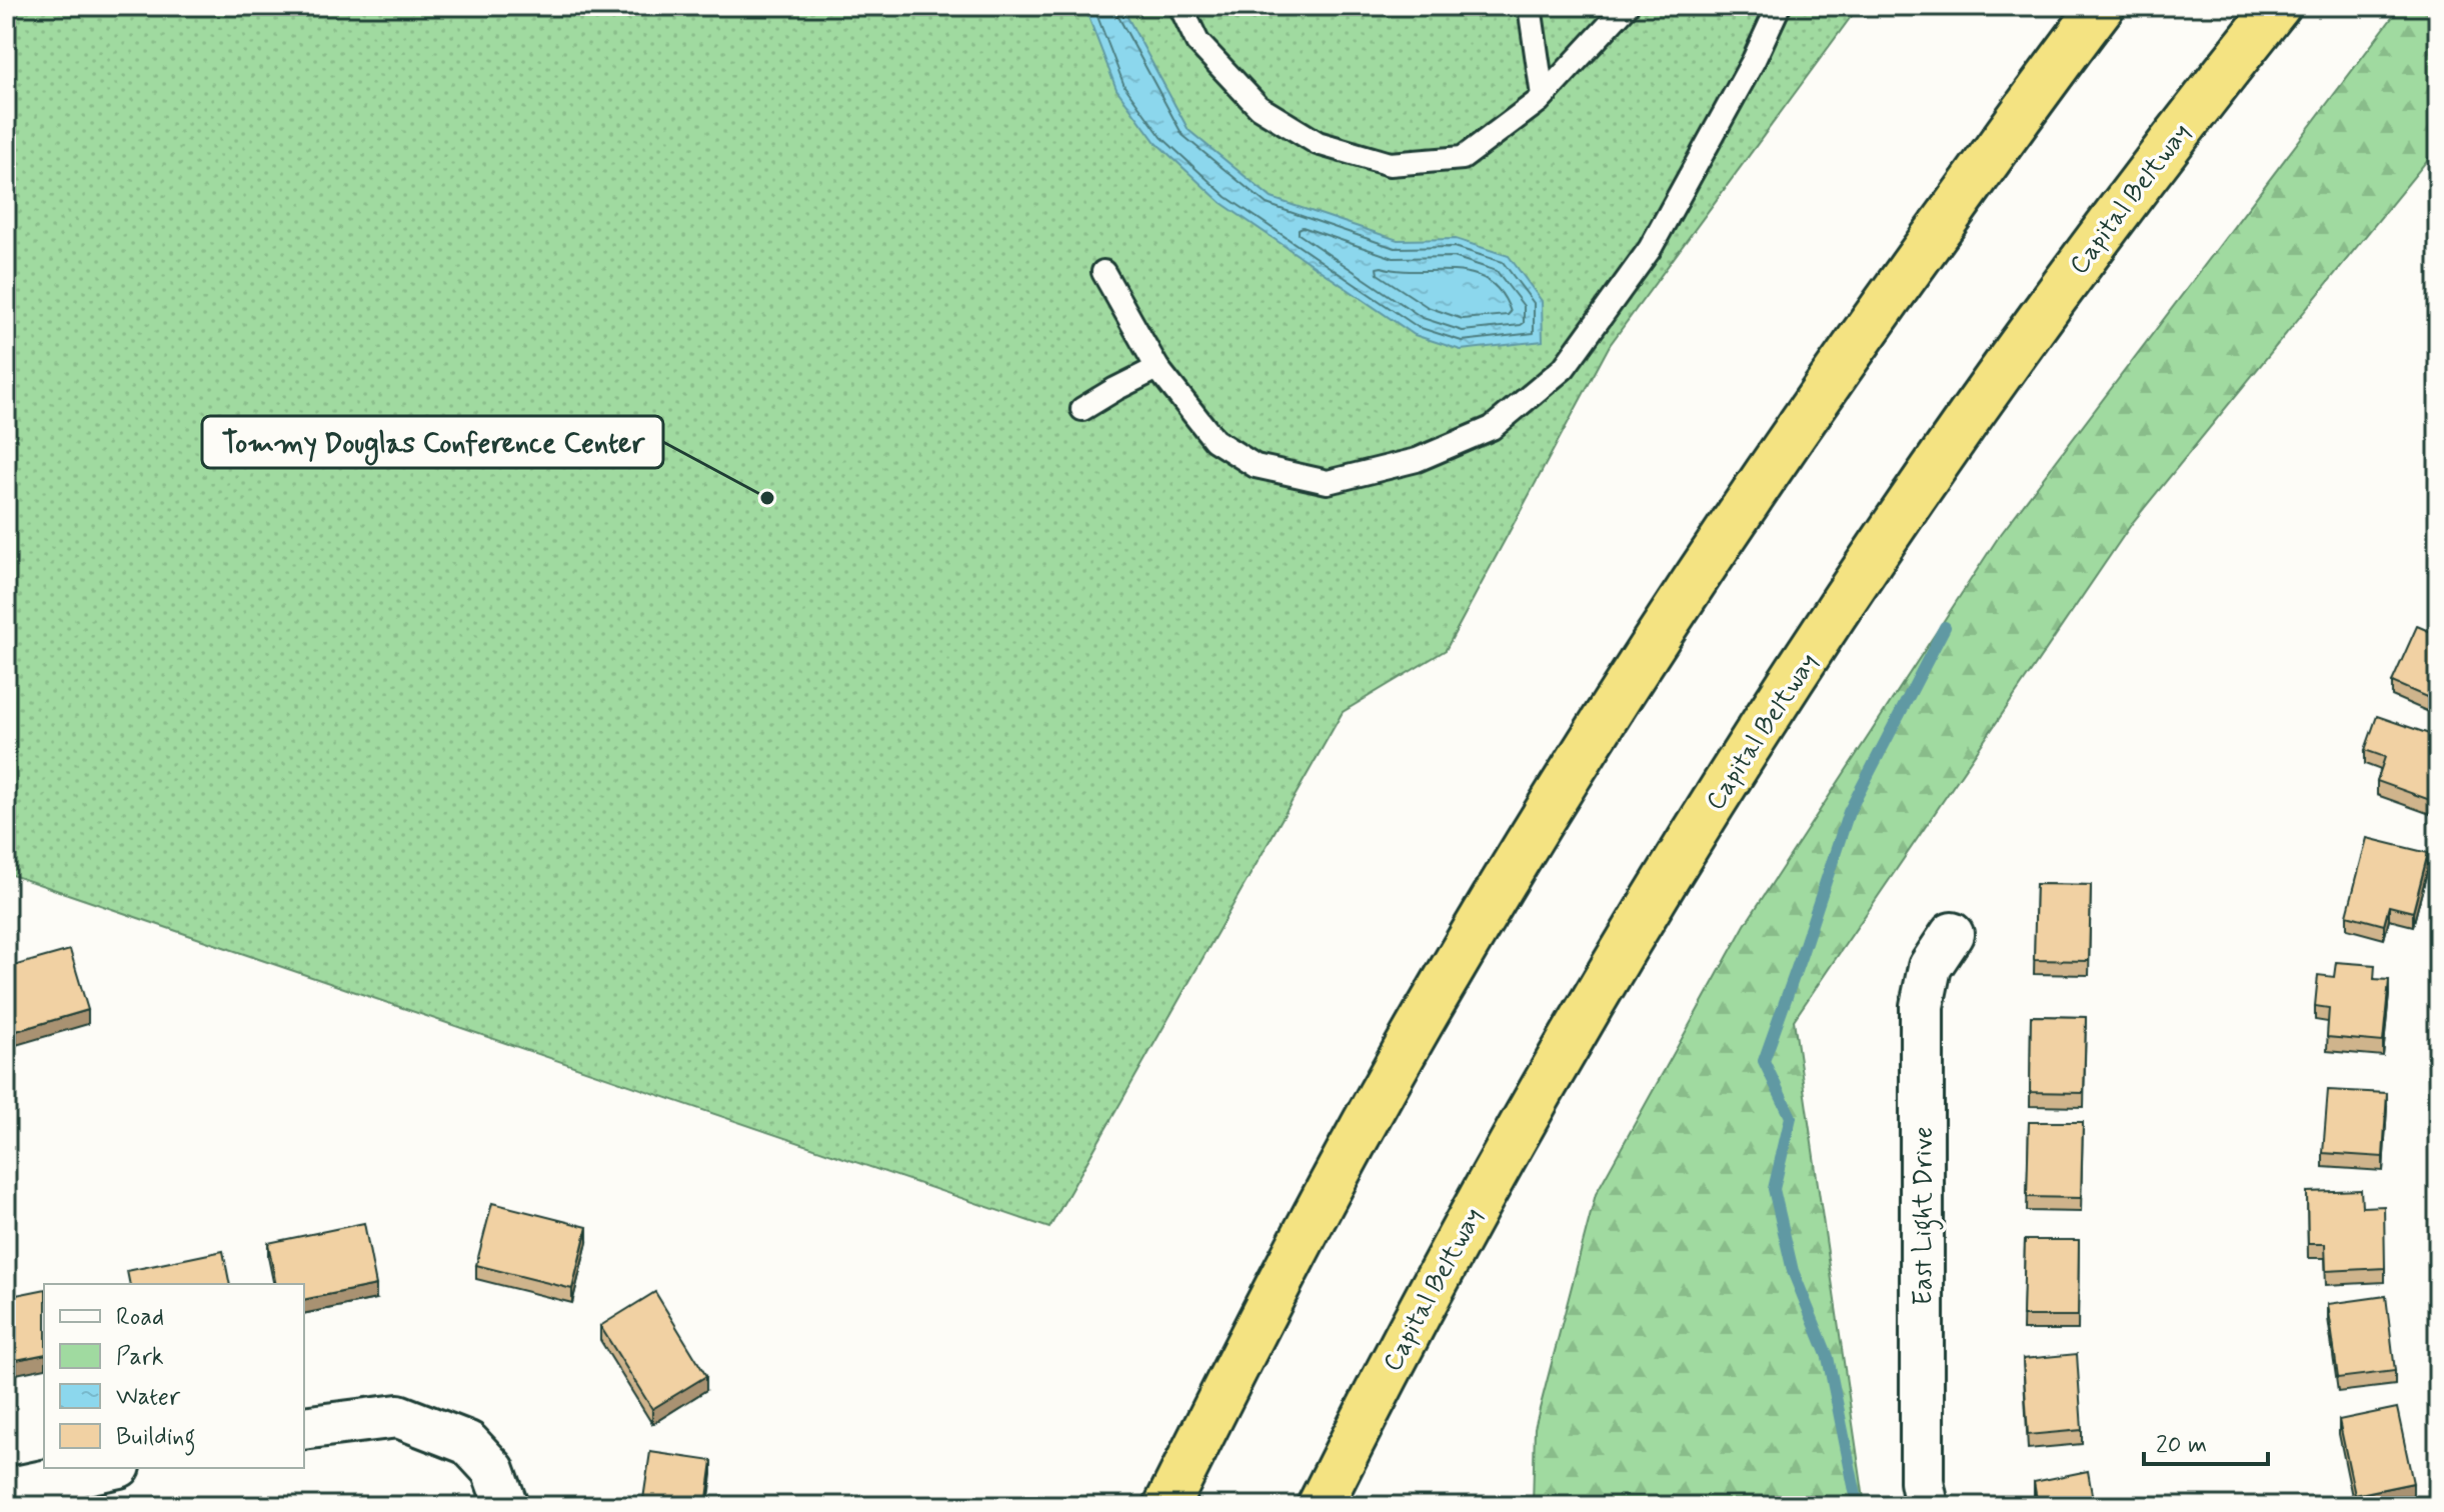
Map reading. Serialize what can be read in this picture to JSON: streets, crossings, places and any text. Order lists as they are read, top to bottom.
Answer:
{
  "streets": {
    "highway": ["Capital Beltway"],
    "street": ["East Light Drive"]
  },
  "places": ["Tommy Douglas Conference Center"],
  "legend": [
    "Road",
    "Park",
    "Water",
    "Building"
  ],
  "scale_bar": "20 m"
}
